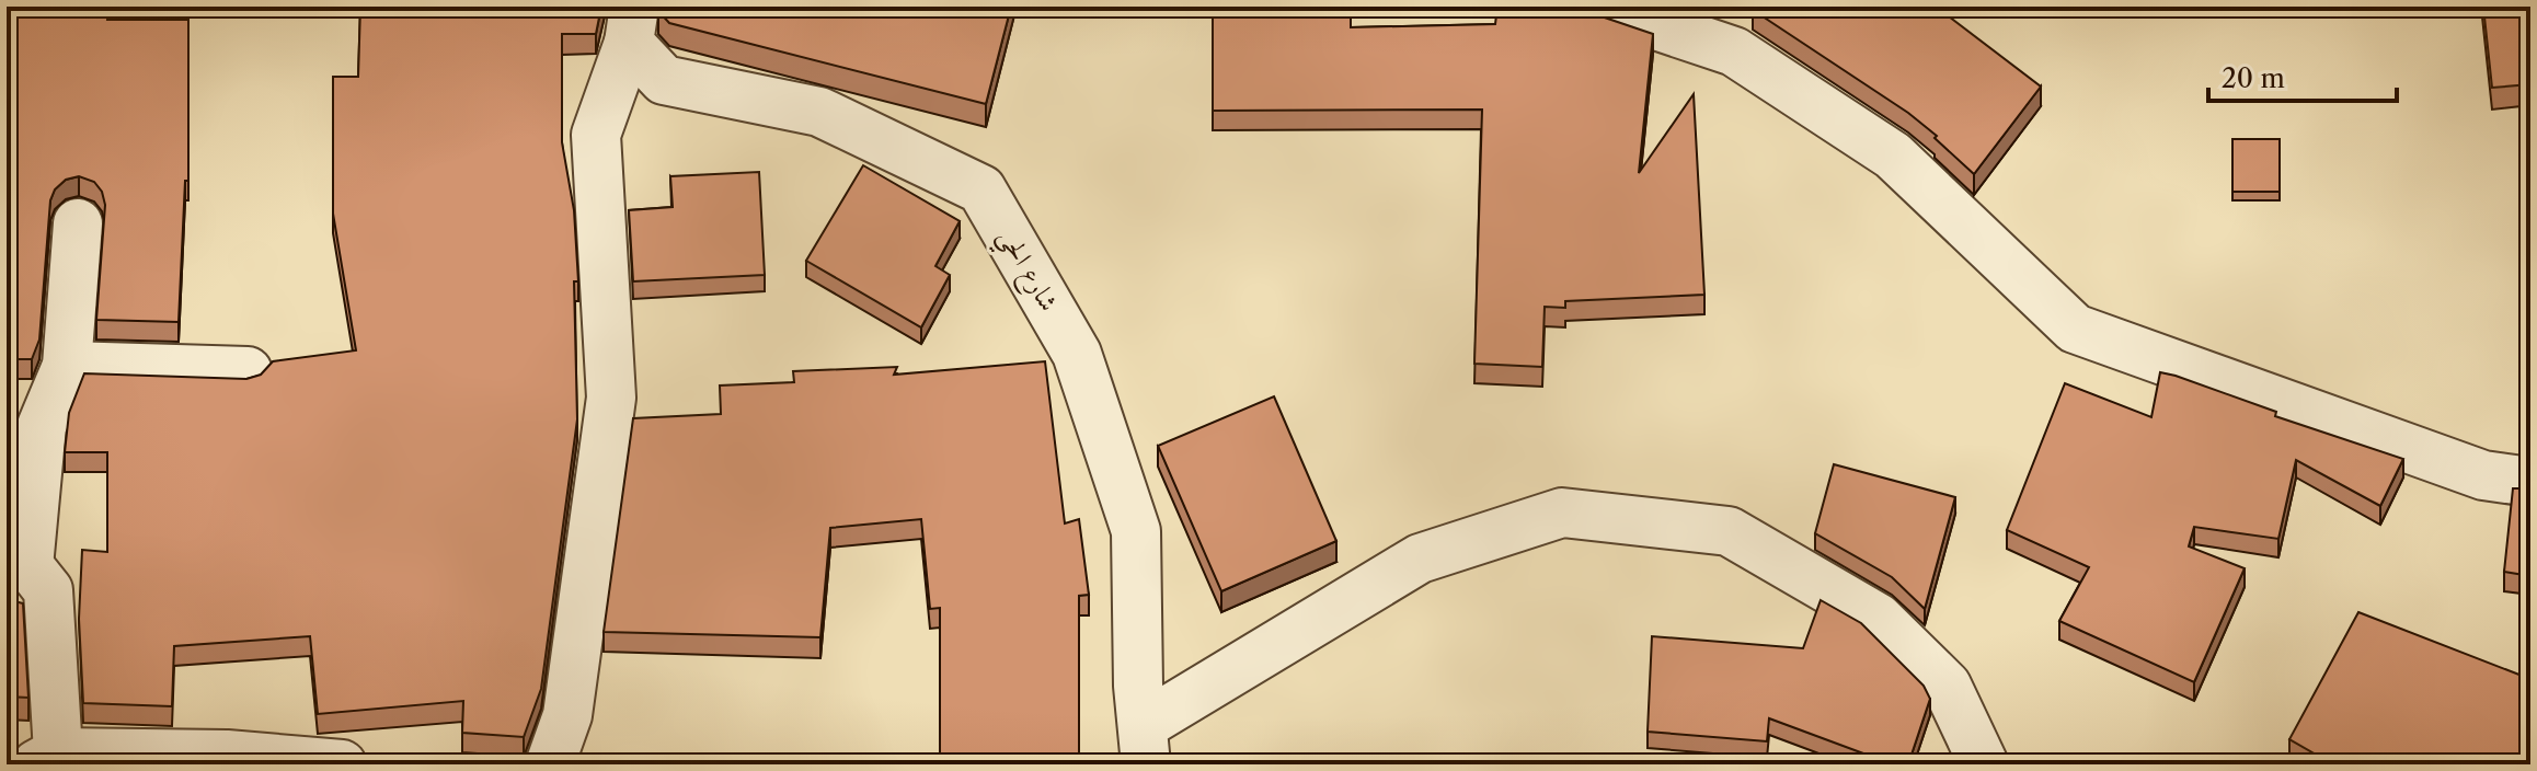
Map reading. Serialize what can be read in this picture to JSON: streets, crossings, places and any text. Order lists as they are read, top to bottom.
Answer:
{
  "streets": {
    "street": ["شارع الحي"]
  },
  "scale_bar": "20 m"
}
